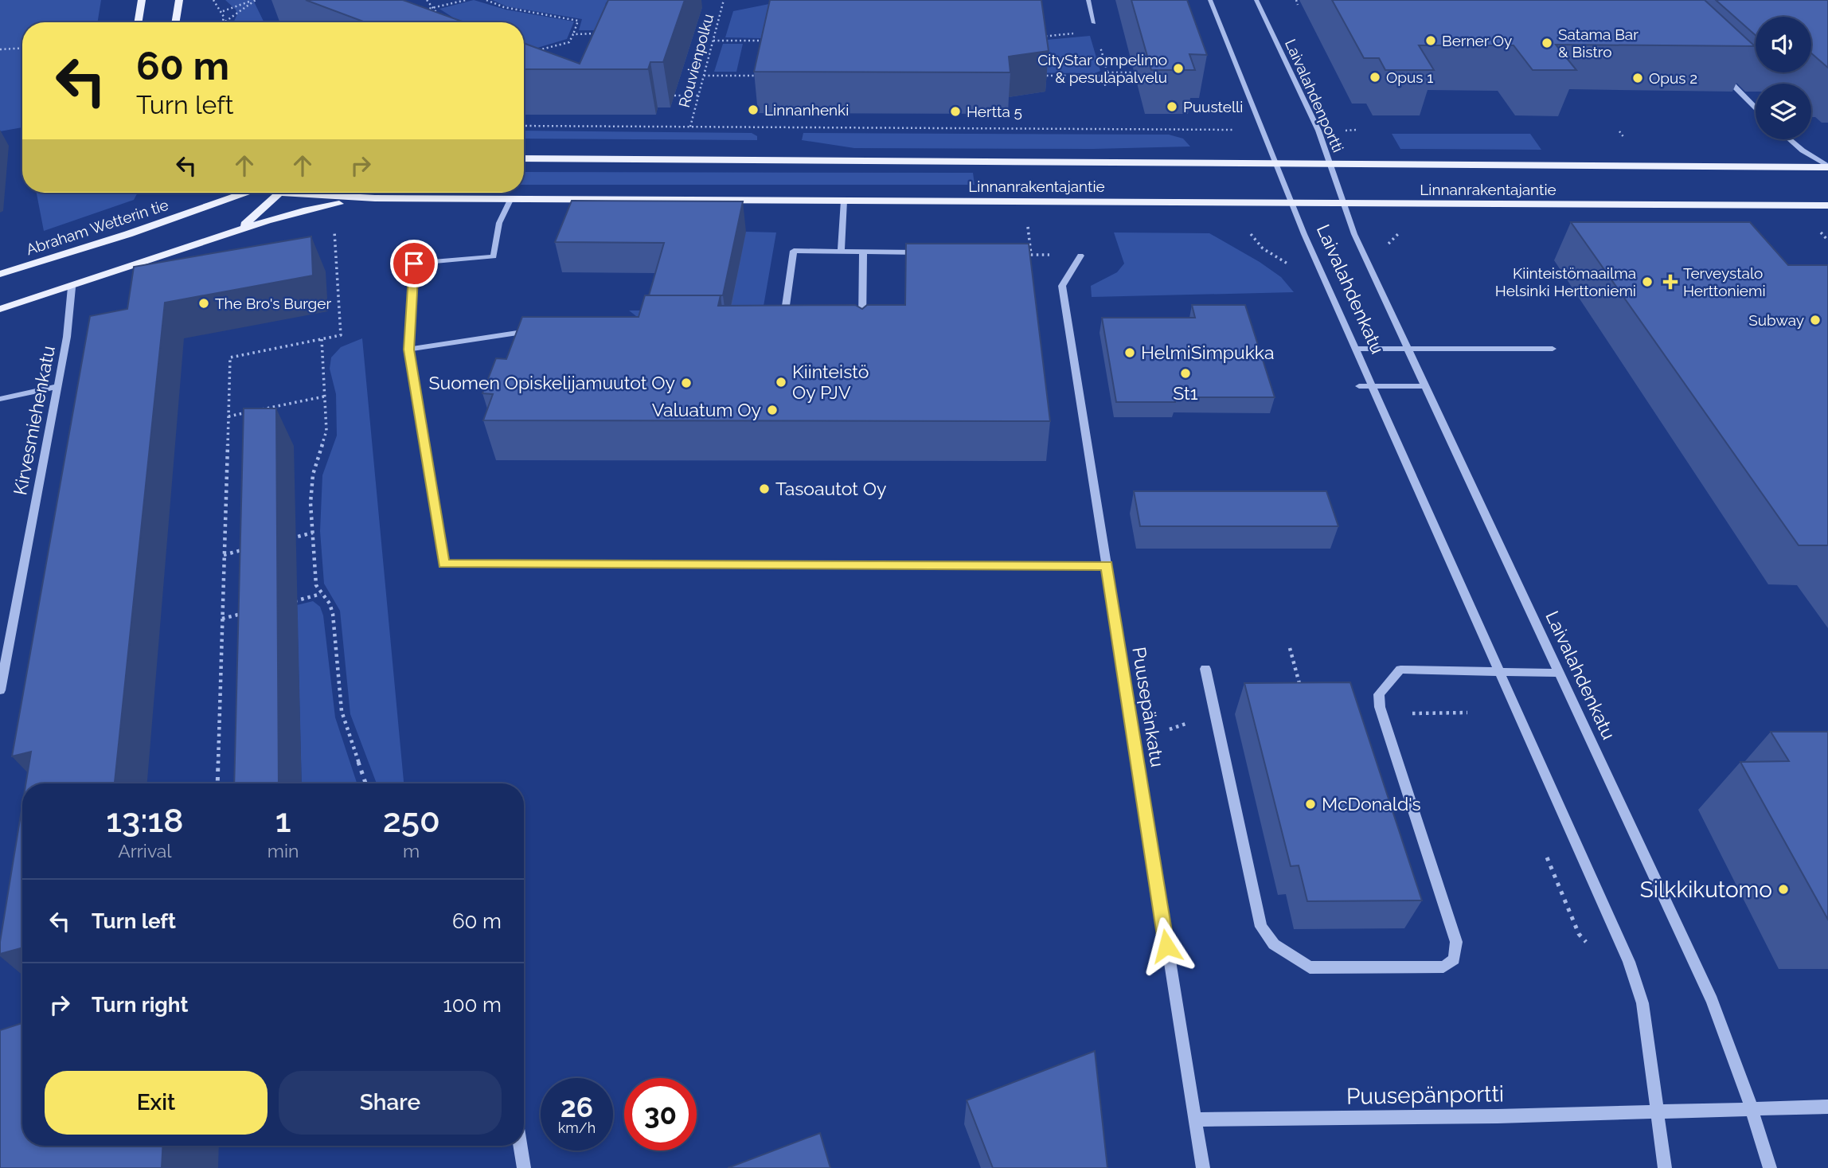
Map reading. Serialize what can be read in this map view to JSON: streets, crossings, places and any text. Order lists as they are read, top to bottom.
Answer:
{
  "streets": {
    "main road": ["Linnanrakentajantie", "Abraham Wetterin tie"],
    "street": [
      "Laivalahdenportti",
      "Laivalahdenkatu",
      "Kirvesmiehenkatu",
      "Puusepänkatu",
      "Puusepänportti"
    ],
    "path": ["Rouvienpolku"]
  },
  "crossings": [
    ["Laivalahdenportti", "Linnanrakentajantie"],
    ["Laivalahdenportti", "Laivalahdenkatu"],
    ["Linnanrakentajantie", "Laivalahdenkatu"],
    ["Laivalahdenkatu", "Puusepänportti"],
    ["Puusepänkatu", "Puusepänportti"]
  ],
  "places": {
    "other": [
      "Berner Oy",
      "Satama Bar & Bistro",
      "CityStar ompelimo & pesulapalvelu",
      "Opus 1",
      "Opus 2",
      "Puustelli",
      "Linnanhenki",
      "Hertta 5",
      "Kiinteistömaailma Helsinki Herttoniemi",
      "The Bro's Burger",
      "Subway",
      "HelmiSimpukka",
      "St1",
      "Kiinteistö Oy PJV",
      "Suomen Opiskelijamuutot Oy",
      "Valuatum Oy",
      "Tasoautot Oy",
      "McDonald's",
      "Silkkikutomo"
    ],
    "health": ["Terveystalo Herttoniemi"]
  },
  "page": {
    "turn": ["60 m", "Turn left"],
    "eta": [
      "13:18",
      "Arrival",
      "1",
      "min",
      "250",
      "m"
    ],
    "list": [
      {
        "name": "Turn left",
        "value": "60 m"
      },
      {
        "name": "Turn right",
        "value": "100 m"
      }
    ],
    "buttons": ["Exit", "Share"],
    "speed": "26 km/h",
    "limit": "30"
  }
}
